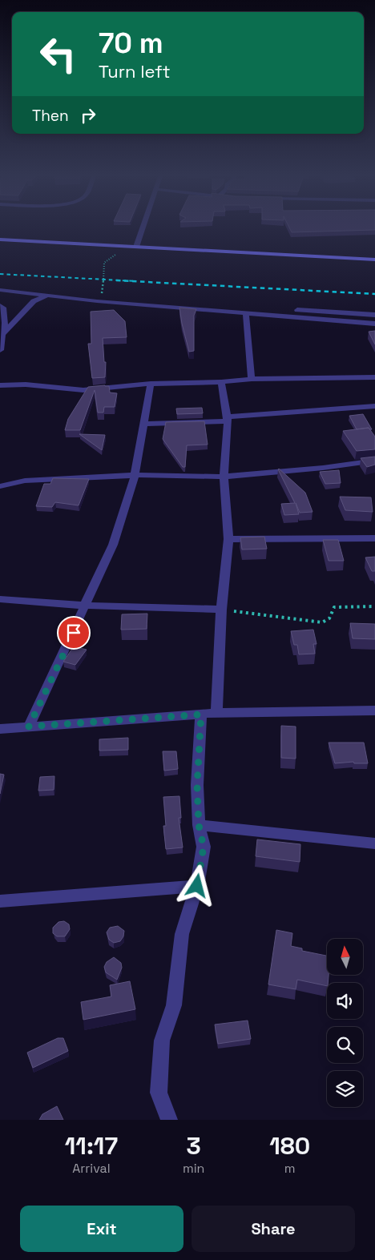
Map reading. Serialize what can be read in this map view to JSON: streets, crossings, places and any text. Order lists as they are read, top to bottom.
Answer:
{
  "north": "top",
  "page": {
    "turn": ["70 m", "Turn left"],
    "then": "Then",
    "eta": [
      "11:17",
      "Arrival",
      "3",
      "min",
      "180",
      "m"
    ],
    "buttons": ["Exit", "Share"]
  }
}
